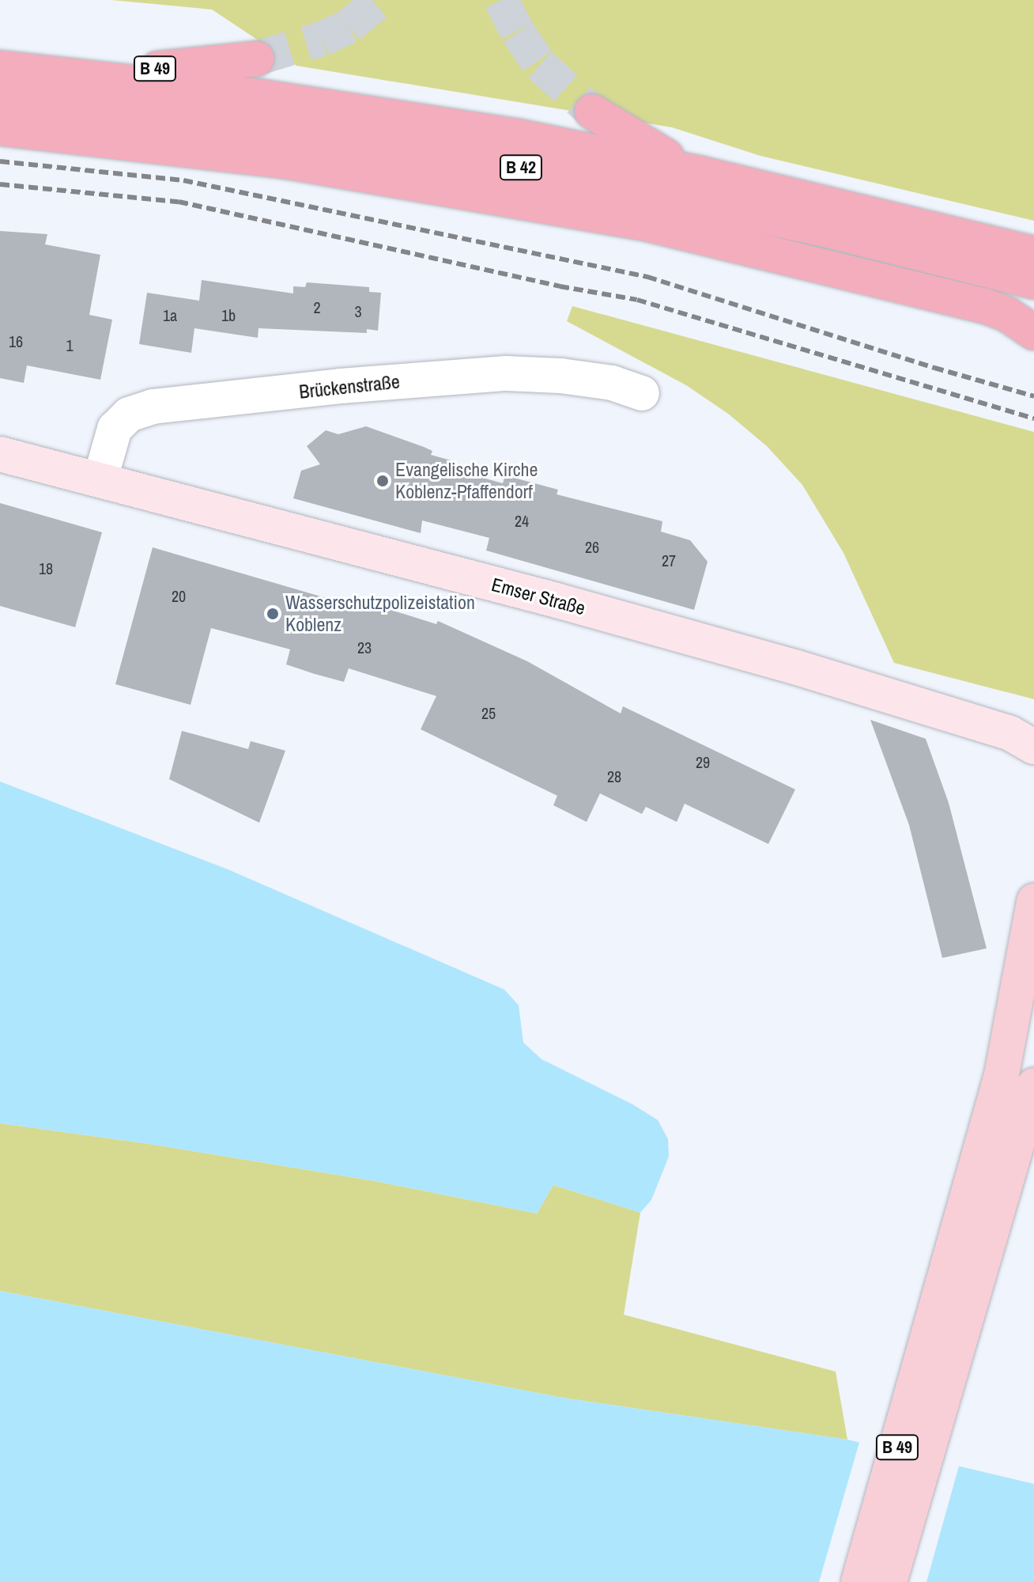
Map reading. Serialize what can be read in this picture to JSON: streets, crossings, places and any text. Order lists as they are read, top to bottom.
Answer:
{
  "streets": {
    "highway": ["B 49", "B 42"],
    "street": ["Brückenstraße", "Emser Straße"]
  },
  "crossings": [
    ["B 49", "B 42"],
    ["Brückenstraße", "Emser Straße"]
  ],
  "places": ["Evangelische Kirche Koblenz-Pfaffendorf", "Wasserschutzpolizeistation Koblenz"],
  "house_numbers": [
    "2",
    "3",
    "1a",
    "1b",
    "16",
    "1",
    "24",
    "26",
    "27",
    "18",
    "20",
    "23",
    "25",
    "29",
    "28"
  ]
}
